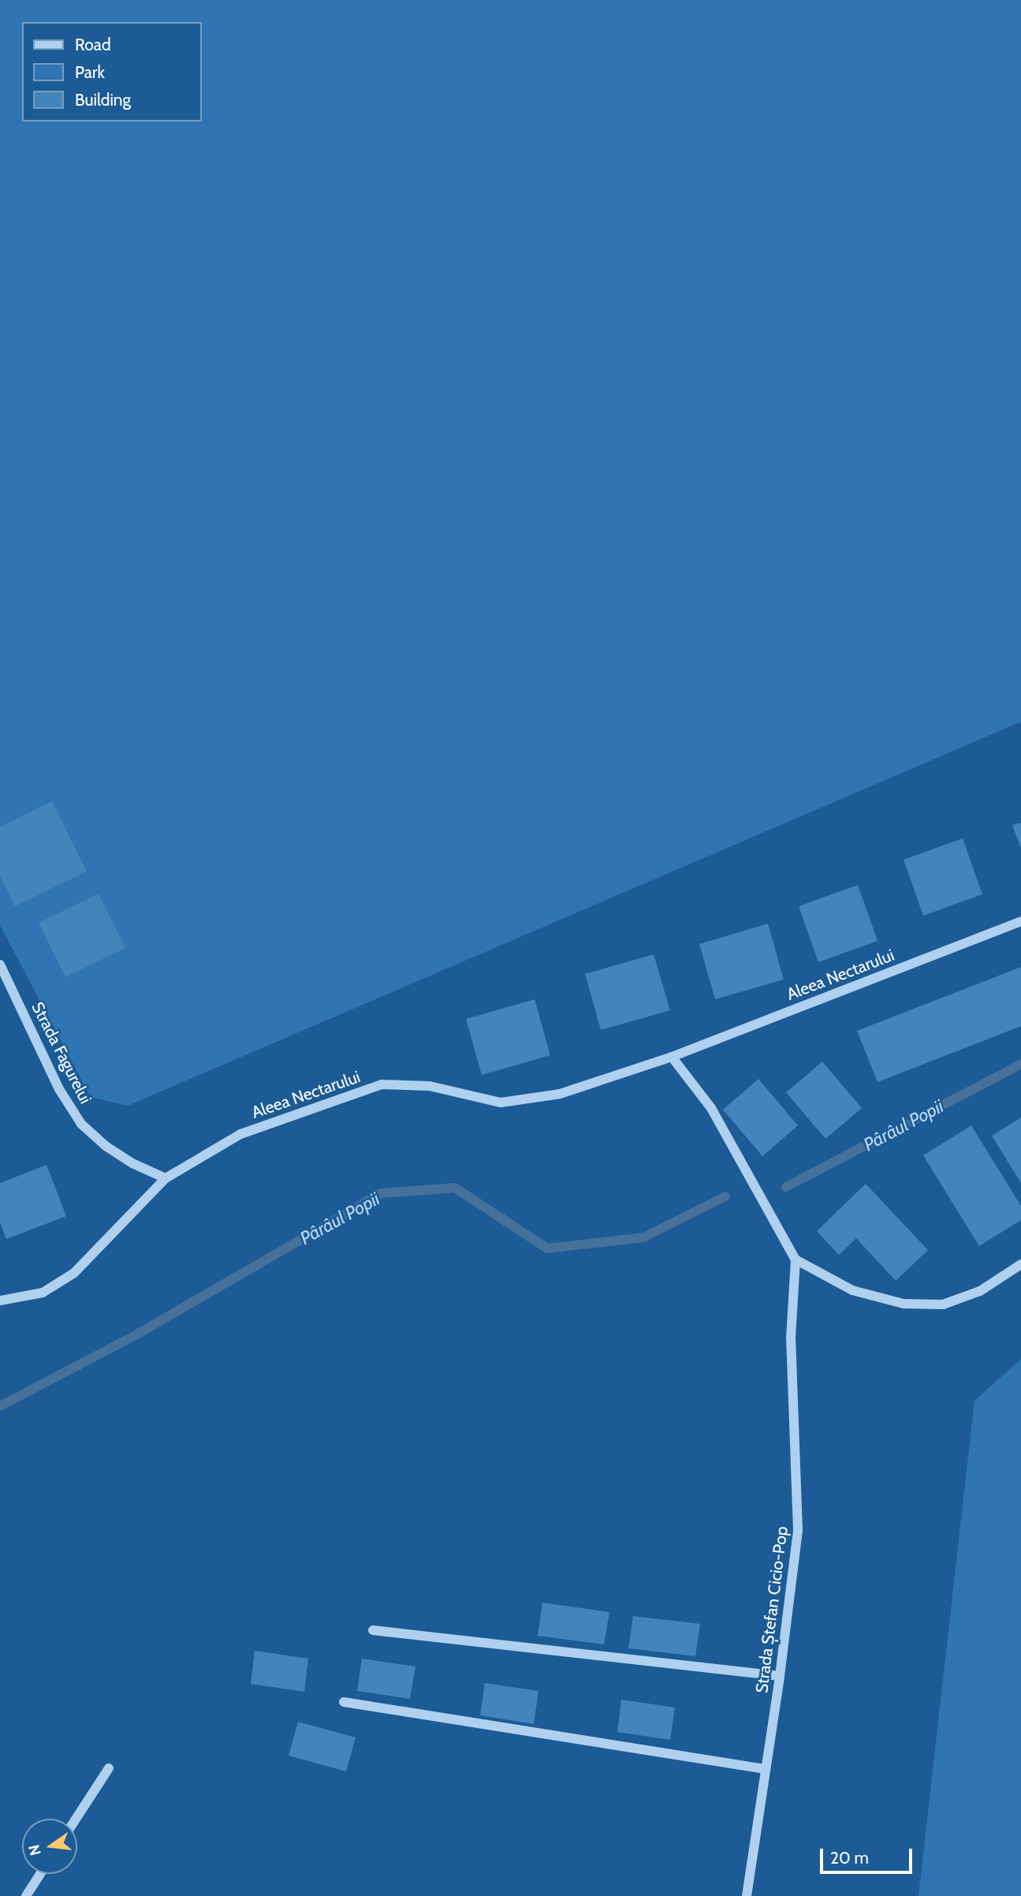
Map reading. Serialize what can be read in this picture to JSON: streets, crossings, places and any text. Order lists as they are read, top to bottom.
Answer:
{
  "streets": {
    "street": ["Aleea Nectarului", "Strada Fagurelui", "Strada Ștefan Cicio-Pop"]
  },
  "crossings": [
    ["Aleea Nectarului", "Strada Fagurelui"]
  ],
  "water": ["Pârâul Popii"],
  "legend": ["Road", "Park", "Building"],
  "scale_bar": "20 m",
  "north": "left"
}
